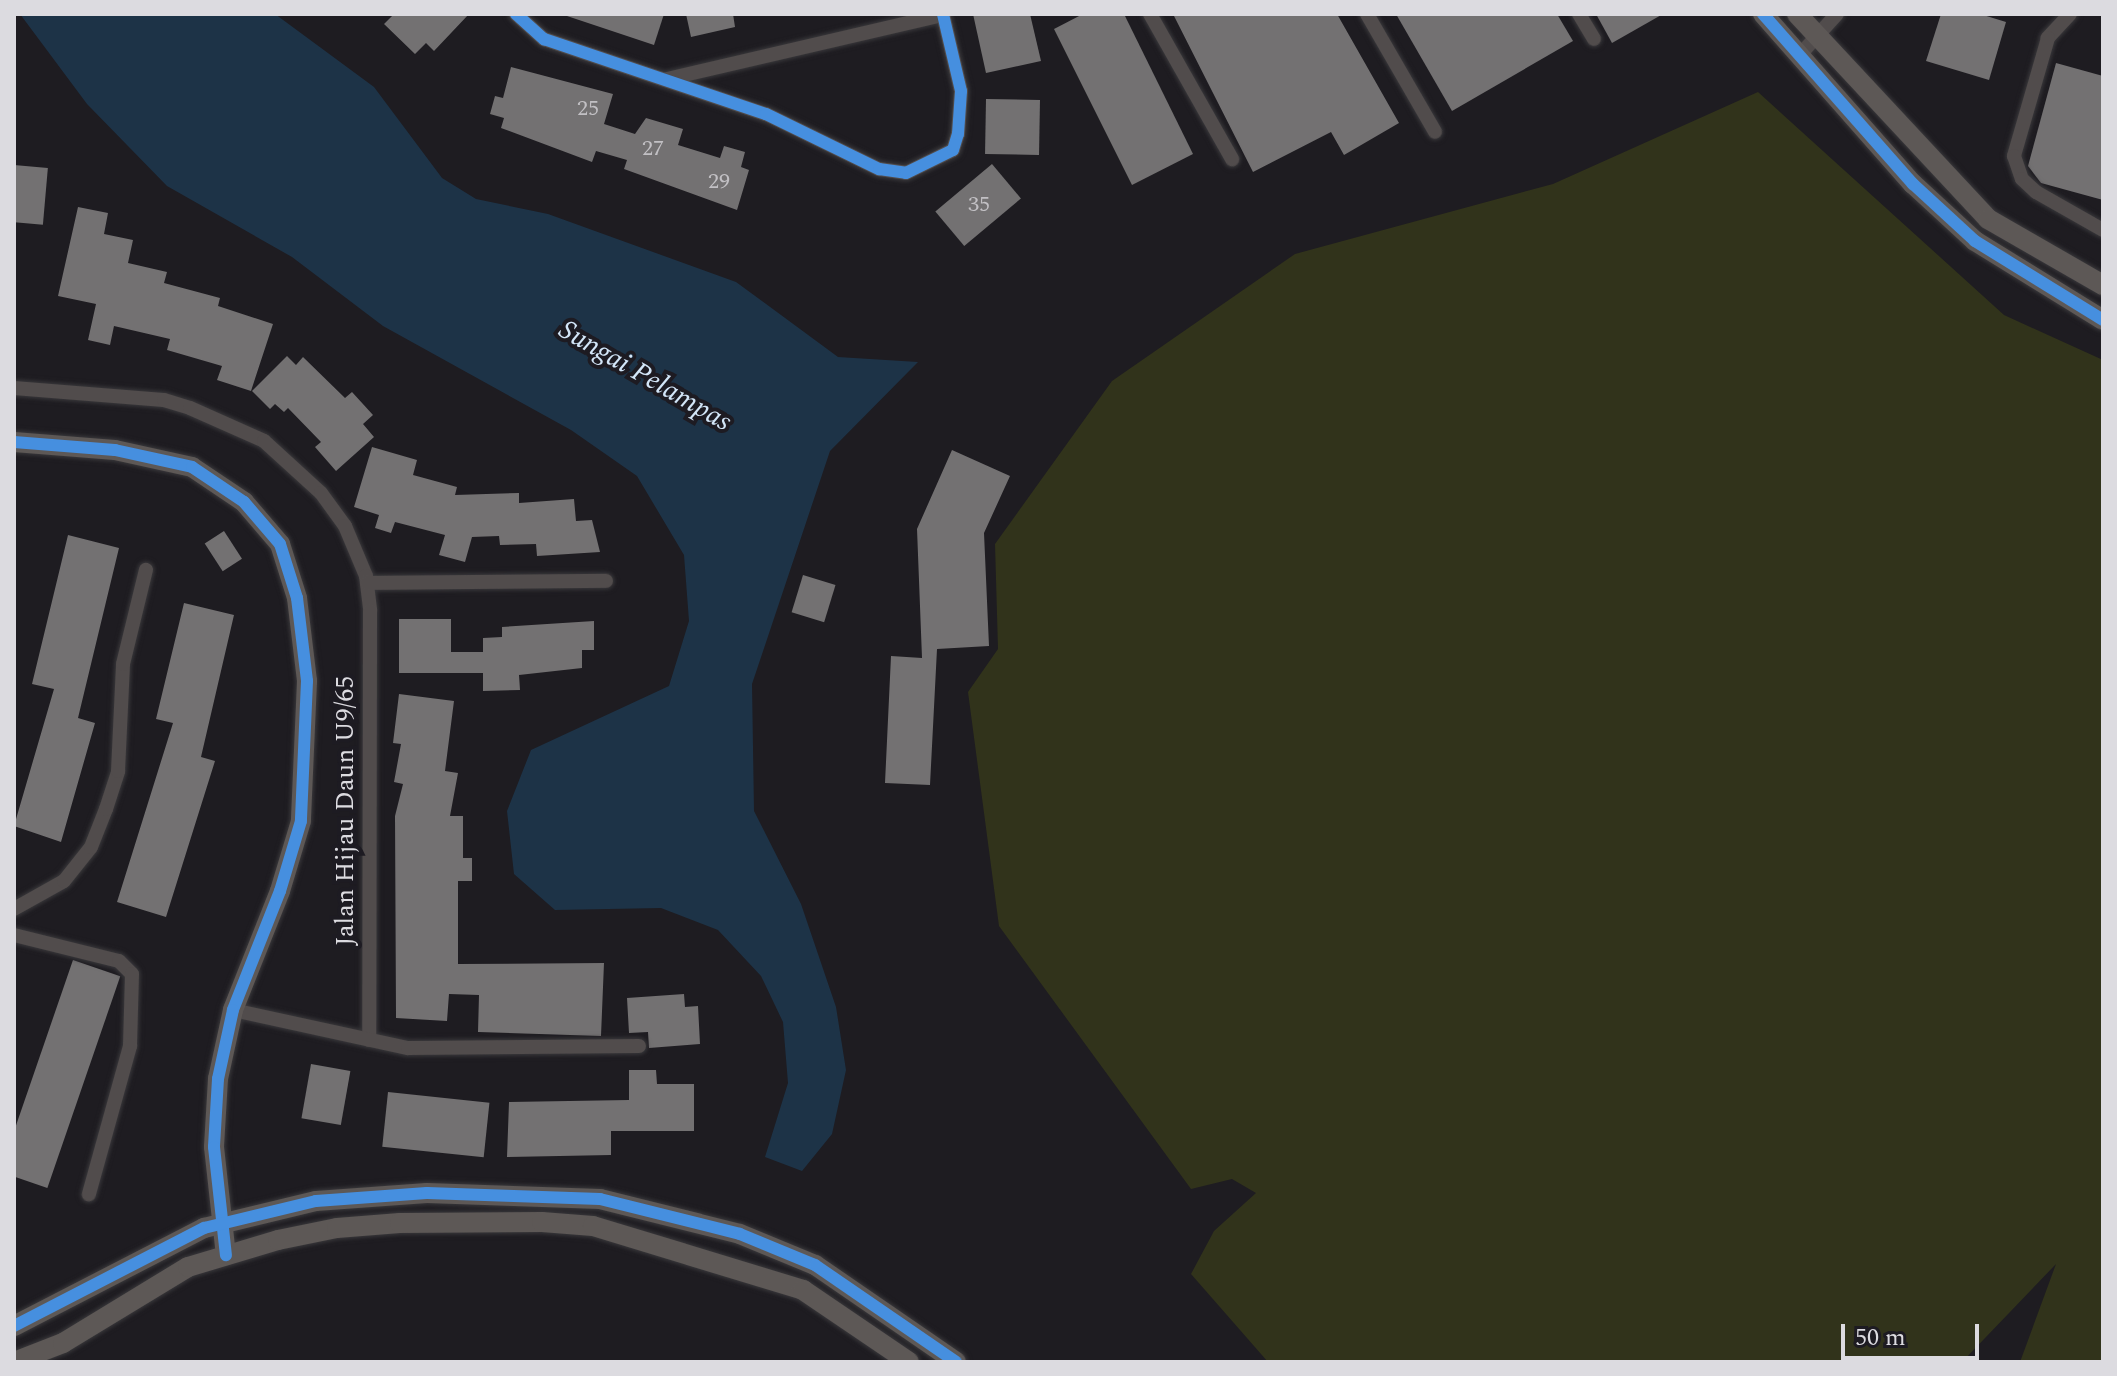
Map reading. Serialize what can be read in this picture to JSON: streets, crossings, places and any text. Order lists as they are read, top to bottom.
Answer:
{
  "streets": {
    "street": ["Jalan Hijau Daun U9/65"]
  },
  "water": ["Sungai Pelampas"],
  "house_numbers": [
    "25",
    "27",
    "29",
    "35"
  ],
  "scale_bar": "50 m"
}
